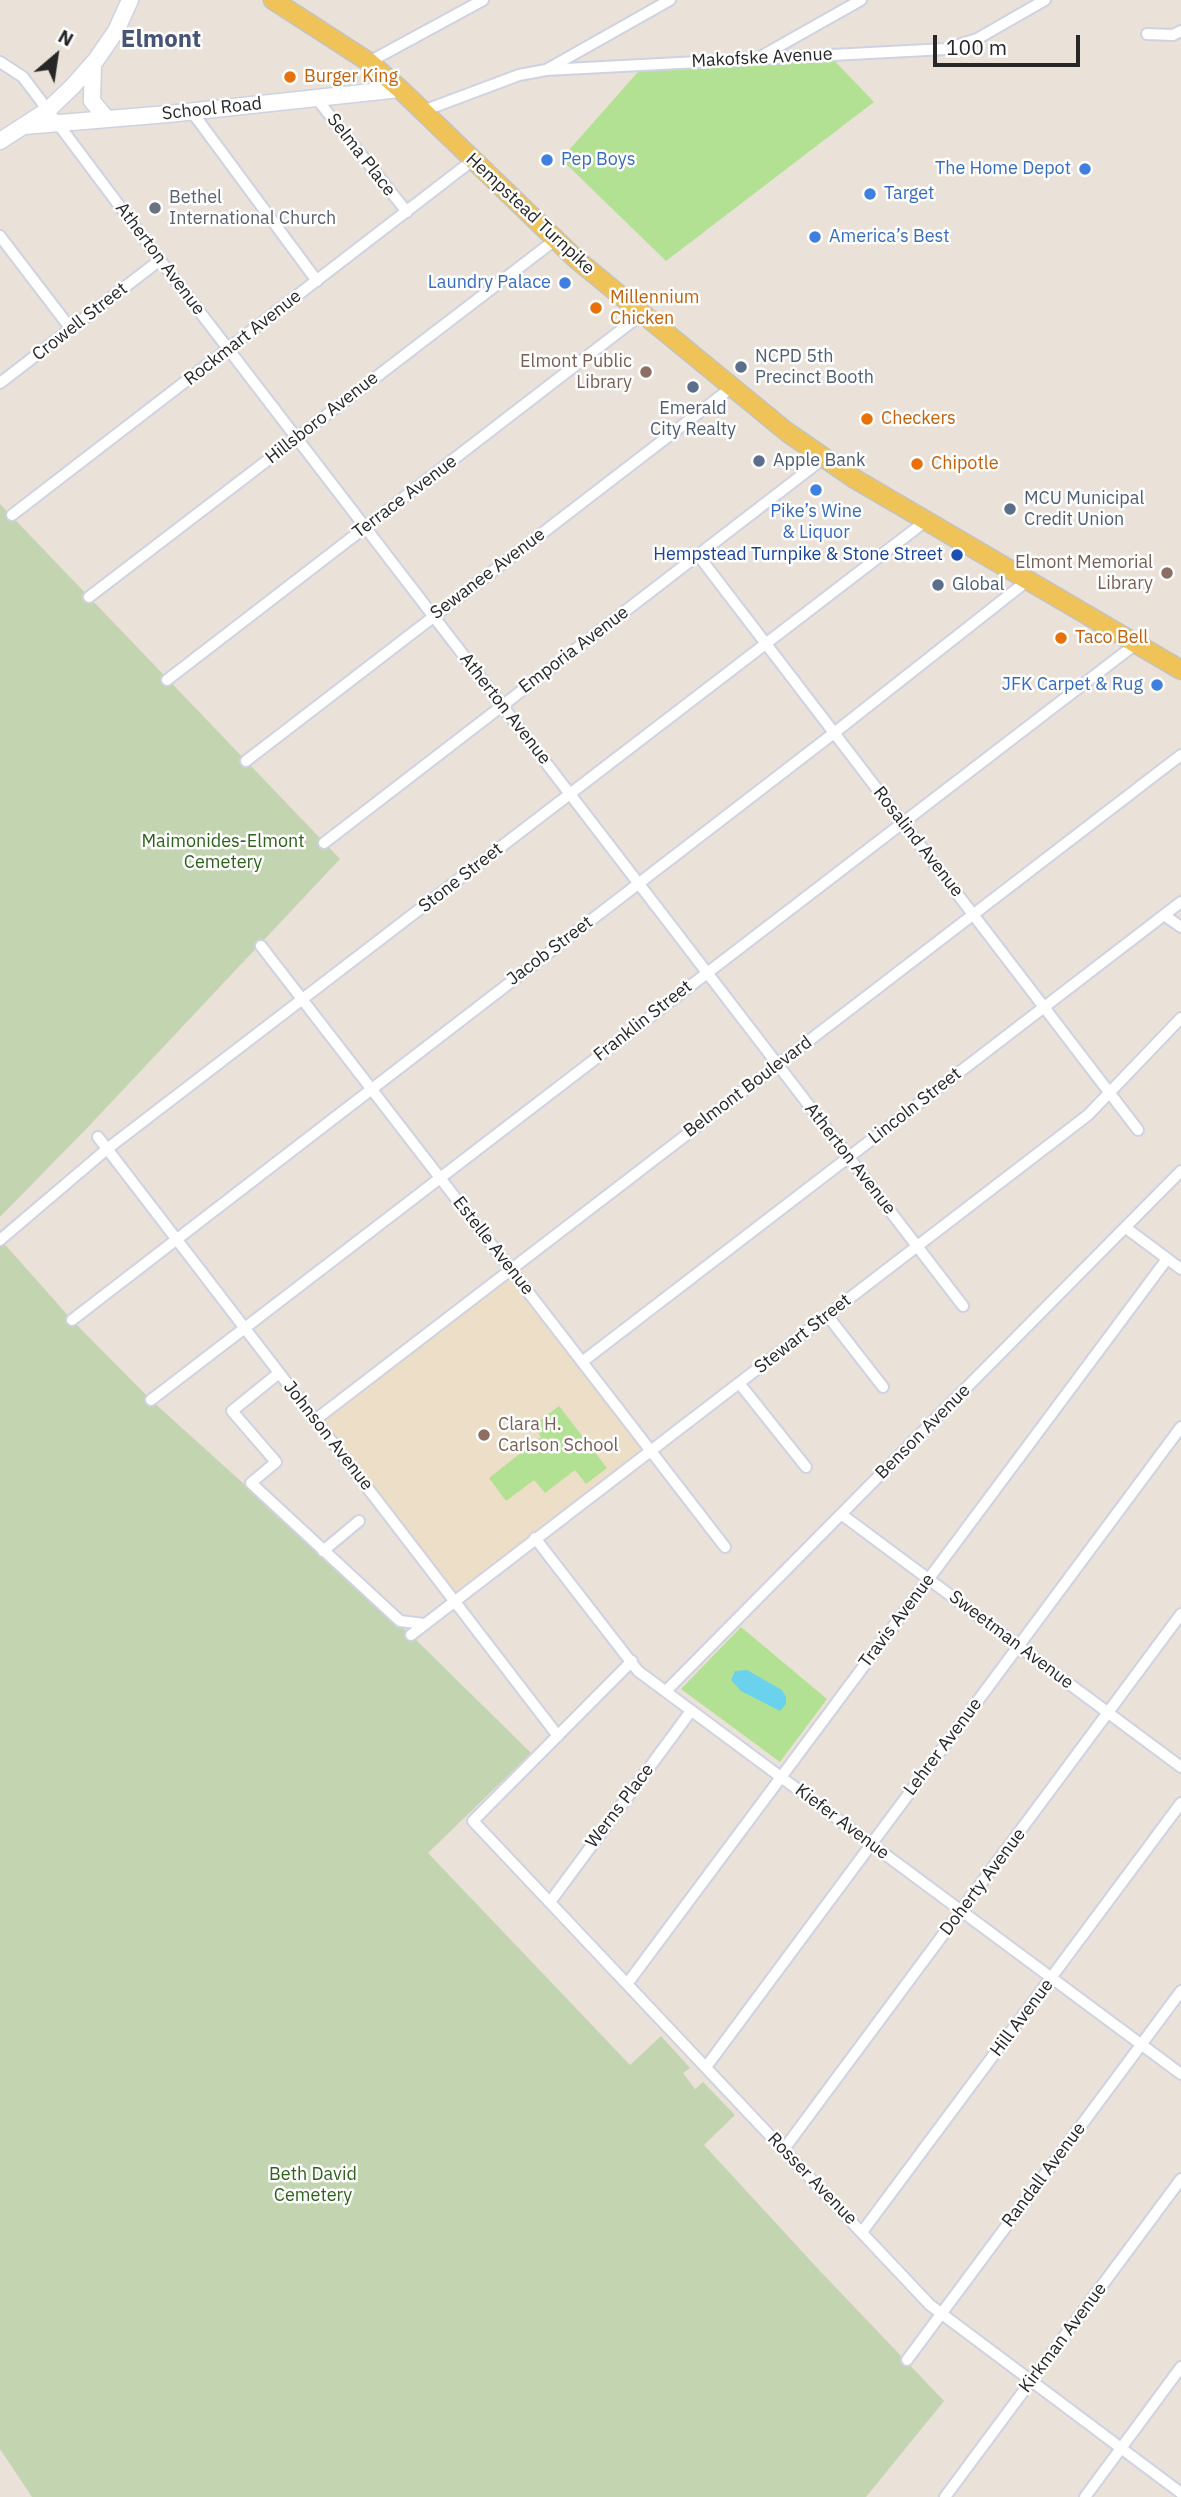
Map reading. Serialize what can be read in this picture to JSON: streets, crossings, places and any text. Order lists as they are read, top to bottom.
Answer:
{
  "streets": {
    "main road": ["School Road", "Hempstead Turnpike"],
    "street": [
      "Makofske Avenue",
      "Selma Place",
      "Atherton Avenue",
      "Crowell Street",
      "Rockmart Avenue",
      "Hillsboro Avenue",
      "Terrace Avenue",
      "Sewanee Avenue",
      "Emporia Avenue",
      "Rosalind Avenue",
      "Stone Street",
      "Jacob Street",
      "Franklin Street",
      "Belmont Boulevard",
      "Lincoln Street",
      "Estelle Avenue",
      "Stewart Street",
      "Benson Avenue",
      "Johnson Avenue",
      "Travis Avenue",
      "Sweetman Avenue",
      "Lehrer Avenue",
      "Werns Place",
      "Kiefer Avenue",
      "Doherty Avenue",
      "Hill Avenue",
      "Randall Avenue",
      "Rosser Avenue",
      "Kirkman Avenue"
    ]
  },
  "crossings": [
    ["School Road", "Selma Place"],
    ["School Road", "Hempstead Turnpike"],
    ["School Road", "Atherton Avenue"],
    ["Selma Place", "Rockmart Avenue"],
    ["Hempstead Turnpike", "Rockmart Avenue"],
    ["Hempstead Turnpike", "Hillsboro Avenue"],
    ["Hempstead Turnpike", "Terrace Avenue"],
    ["Hempstead Turnpike", "Sewanee Avenue"],
    ["Hempstead Turnpike", "Emporia Avenue"],
    ["Hempstead Turnpike", "Stone Street"],
    ["Hempstead Turnpike", "Jacob Street"],
    ["Hempstead Turnpike", "Franklin Street"],
    ["Atherton Avenue", "Crowell Street"],
    ["Atherton Avenue", "Rockmart Avenue"],
    ["Atherton Avenue", "Hillsboro Avenue"],
    ["Atherton Avenue", "Terrace Avenue"],
    ["Atherton Avenue", "Sewanee Avenue"],
    ["Atherton Avenue", "Emporia Avenue"],
    ["Atherton Avenue", "Stone Street"],
    ["Atherton Avenue", "Jacob Street"],
    ["Atherton Avenue", "Franklin Street"],
    ["Atherton Avenue", "Belmont Boulevard"],
    ["Atherton Avenue", "Lincoln Street"],
    ["Atherton Avenue", "Stewart Street"],
    ["Emporia Avenue", "Rosalind Avenue"],
    ["Rosalind Avenue", "Stone Street"],
    ["Rosalind Avenue", "Jacob Street"],
    ["Rosalind Avenue", "Franklin Street"],
    ["Rosalind Avenue", "Belmont Boulevard"],
    ["Rosalind Avenue", "Lincoln Street"],
    ["Rosalind Avenue", "Stewart Street"],
    ["Stone Street", "Estelle Avenue"],
    ["Stone Street", "Johnson Avenue"],
    ["Jacob Street", "Estelle Avenue"],
    ["Jacob Street", "Johnson Avenue"],
    ["Franklin Street", "Estelle Avenue"],
    ["Franklin Street", "Johnson Avenue"],
    ["Belmont Boulevard", "Estelle Avenue"],
    ["Belmont Boulevard", "Johnson Avenue"],
    ["Lincoln Street", "Estelle Avenue"],
    ["Estelle Avenue", "Stewart Street"],
    ["Stewart Street", "Johnson Avenue"],
    ["Stewart Street", "Kiefer Avenue"],
    ["Benson Avenue", "Sweetman Avenue"],
    ["Benson Avenue", "Kiefer Avenue"],
    ["Johnson Avenue", "Rosser Avenue"],
    ["Travis Avenue", "Sweetman Avenue"],
    ["Travis Avenue", "Kiefer Avenue"],
    ["Travis Avenue", "Rosser Avenue"],
    ["Sweetman Avenue", "Lehrer Avenue"],
    ["Sweetman Avenue", "Doherty Avenue"],
    ["Lehrer Avenue", "Kiefer Avenue"],
    ["Lehrer Avenue", "Rosser Avenue"],
    ["Werns Place", "Kiefer Avenue"],
    ["Werns Place", "Rosser Avenue"],
    ["Kiefer Avenue", "Doherty Avenue"],
    ["Kiefer Avenue", "Hill Avenue"],
    ["Kiefer Avenue", "Randall Avenue"],
    ["Doherty Avenue", "Rosser Avenue"],
    ["Hill Avenue", "Rosser Avenue"],
    ["Randall Avenue", "Rosser Avenue"],
    ["Rosser Avenue", "Kirkman Avenue"]
  ],
  "districts": ["Elmont"],
  "parks": ["Maimonides-Elmont Cemetery", "Beth David Cemetery"],
  "places": [
    "Burger King",
    "Pep Boys",
    "The Home Depot",
    "Target",
    "Bethel International Church",
    "America’s Best",
    "Laundry Palace",
    "Millennium Chicken",
    "NCPD 5th Precinct Booth",
    "Elmont Public Library",
    "Emerald City Realty",
    "Checkers",
    "Apple Bank",
    "Chipotle",
    "Pike’s Wine & Liquor",
    "MCU Municipal Credit Union",
    "Hempstead Turnpike & Stone Street",
    "Elmont Memorial Library",
    "Global",
    "Taco Bell",
    "JFK Carpet & Rug",
    "Clara H. Carlson School"
  ],
  "scale_bar": "100 m",
  "north": "top right"
}
